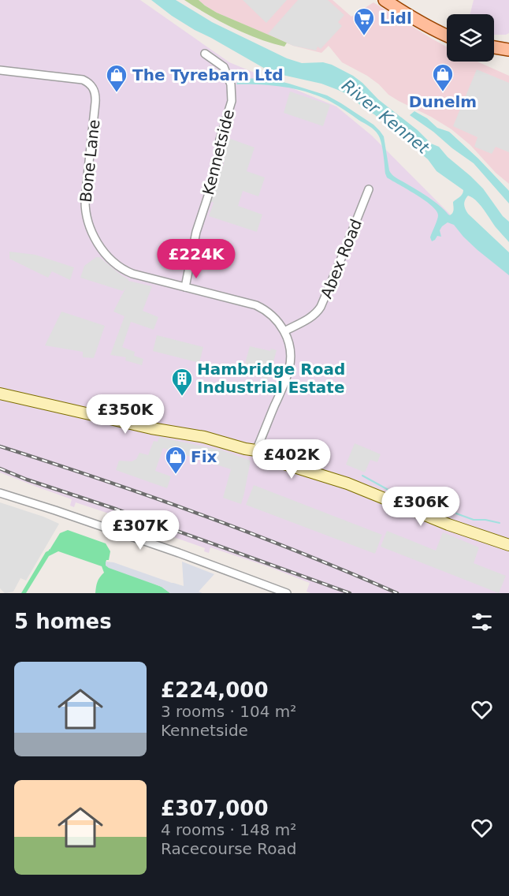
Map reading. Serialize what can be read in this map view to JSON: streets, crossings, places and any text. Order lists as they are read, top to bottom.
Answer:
{
  "streets": {
    "street": ["Kennetside", "Bone Lane", "Abex Road"]
  },
  "crossings": [
    ["Kennetside", "Bone Lane"],
    ["Bone Lane", "Abex Road"]
  ],
  "water": ["River Kennet"],
  "places": {
    "supermarket": ["Lidl"],
    "shop": ["Dunelm", "The Tyrebarn Ltd", "Fix"],
    "building": ["Hambridge Road Industrial Estate"]
  },
  "page": {
    "price": [
      "£224K",
      "£350K",
      "£402K",
      "£306K",
      "£307K"
    ],
    "heading": "5 homes",
    "list": [
      {
        "name": "£224,000",
        "note": "3 rooms · 104 m² · Kennetside"
      },
      {
        "name": "£307,000",
        "note": "4 rooms · 148 m² · Racecourse Road"
      }
    ]
  }
}
